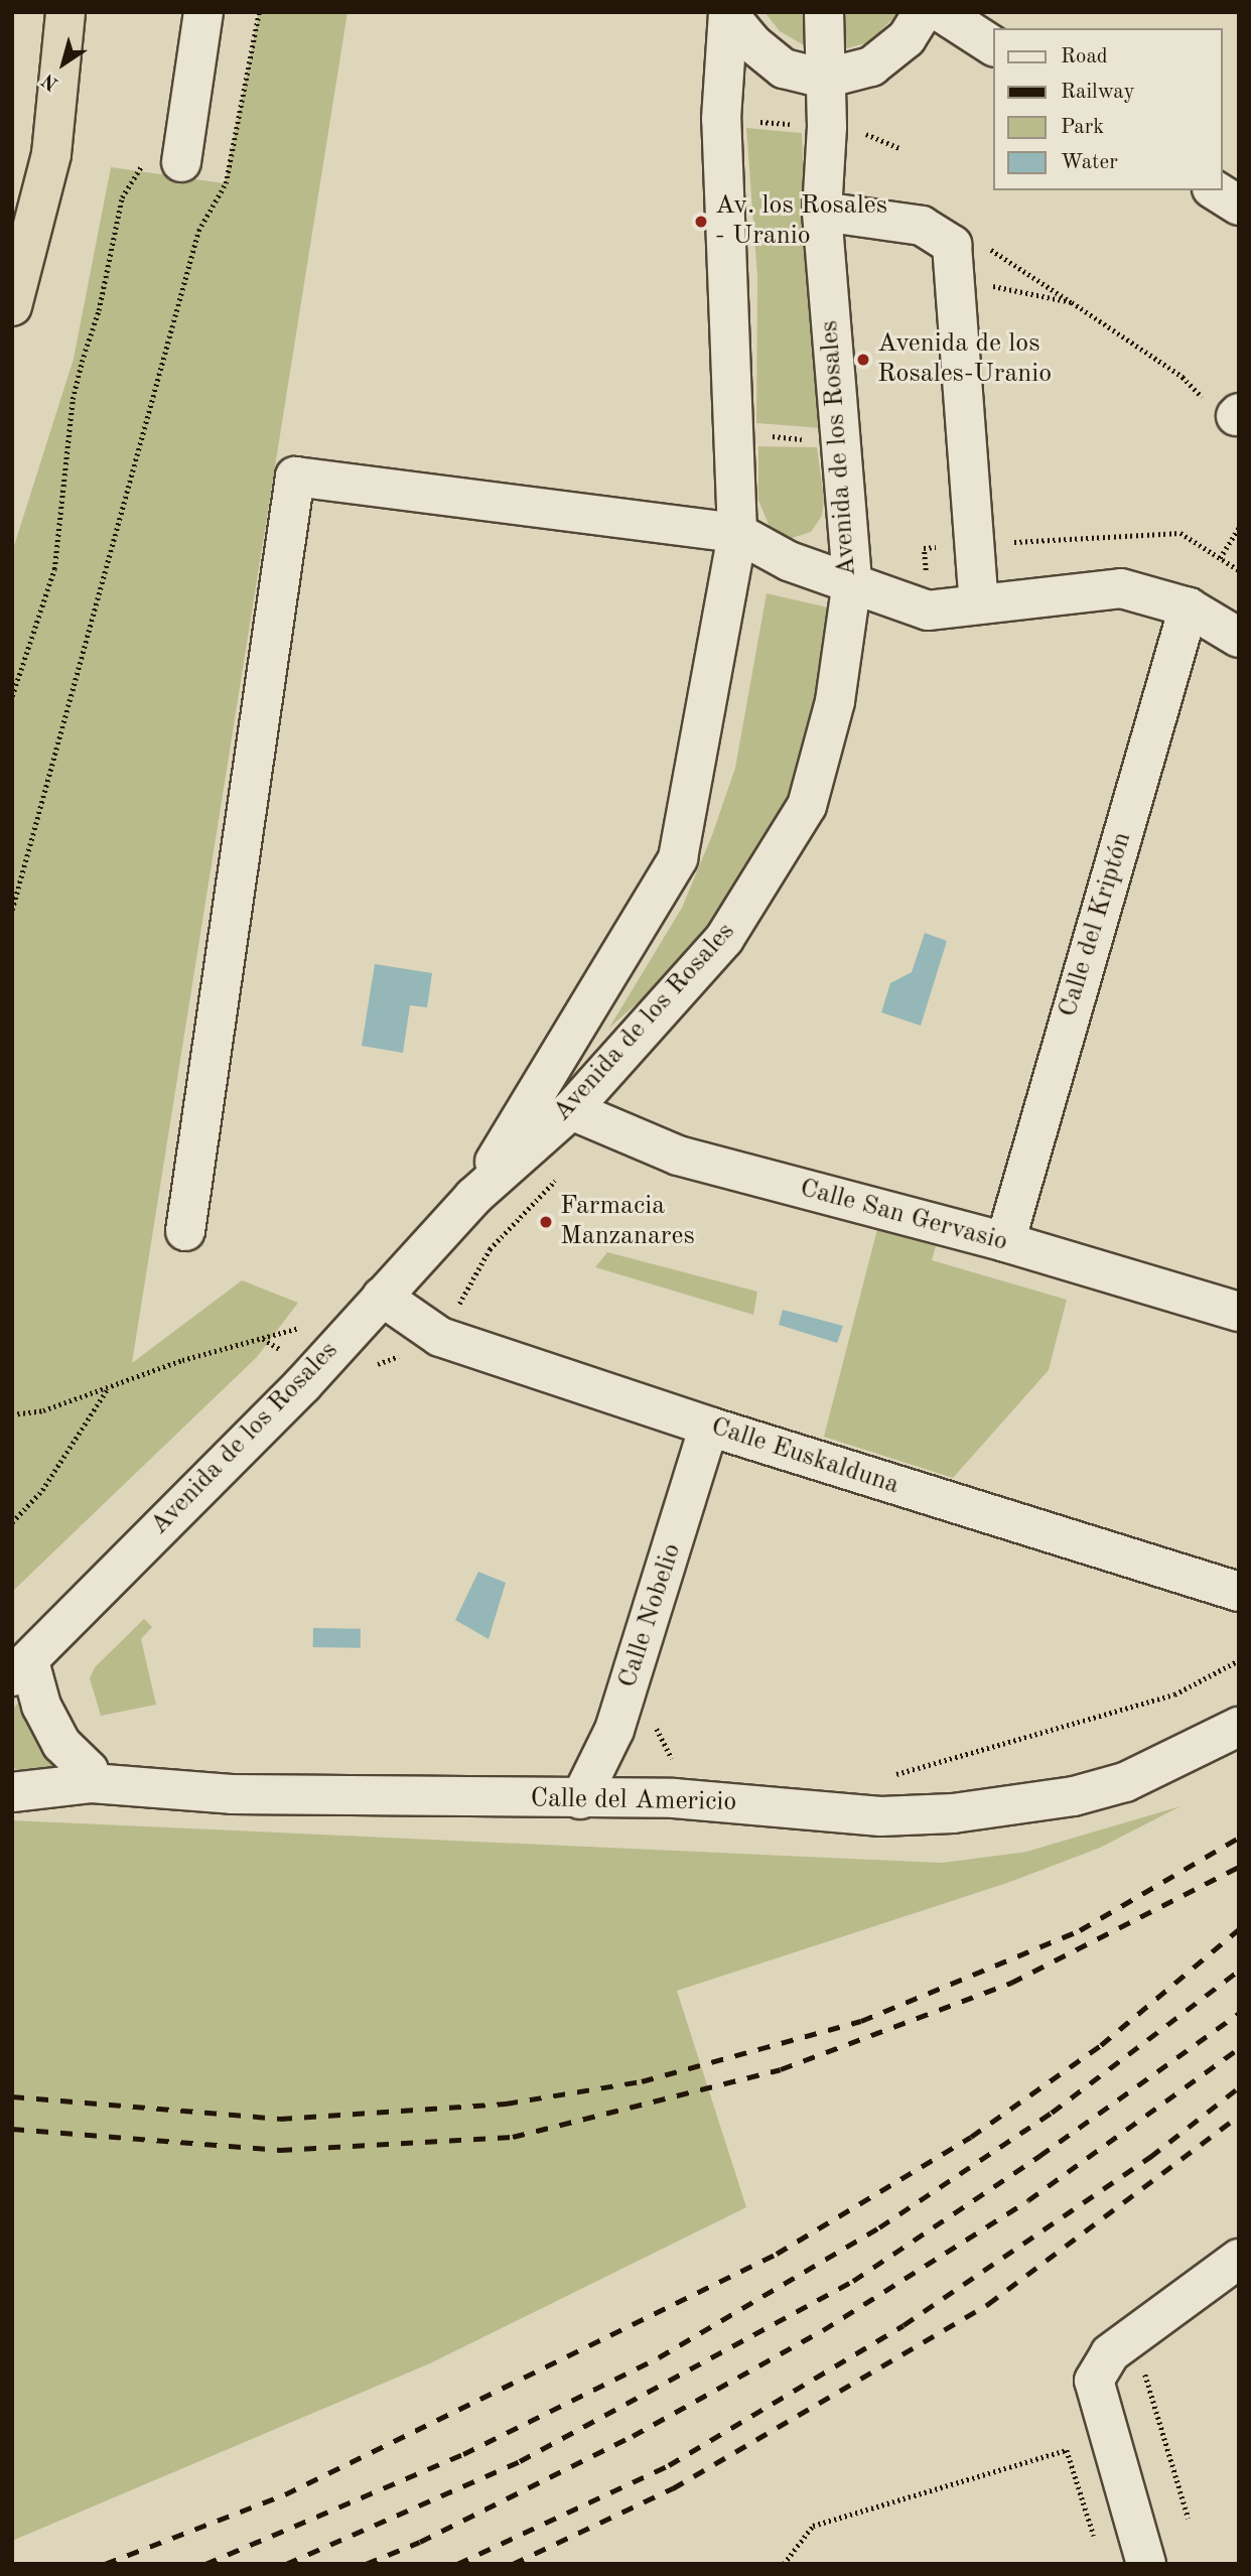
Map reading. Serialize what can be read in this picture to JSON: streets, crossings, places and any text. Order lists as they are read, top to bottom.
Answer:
{
  "streets": {
    "street": [
      "Avenida de los Rosales",
      "Calle del Kriptón",
      "Calle San Gervasio",
      "Calle Euskalduna",
      "Calle Nobelio",
      "Calle del Americio"
    ]
  },
  "crossings": [
    ["Avenida de los Rosales", "Calle San Gervasio"],
    ["Avenida de los Rosales", "Calle Euskalduna"],
    ["Calle del Kriptón", "Calle San Gervasio"],
    ["Calle Euskalduna", "Calle Nobelio"],
    ["Calle Nobelio", "Calle del Americio"]
  ],
  "places": ["Av. los Rosales - Uranio", "Avenida de los Rosales-Uranio", "Farmacia Manzanares"],
  "legend": [
    "Road",
    "Railway",
    "Park",
    "Water"
  ],
  "north": "bottom left"
}
